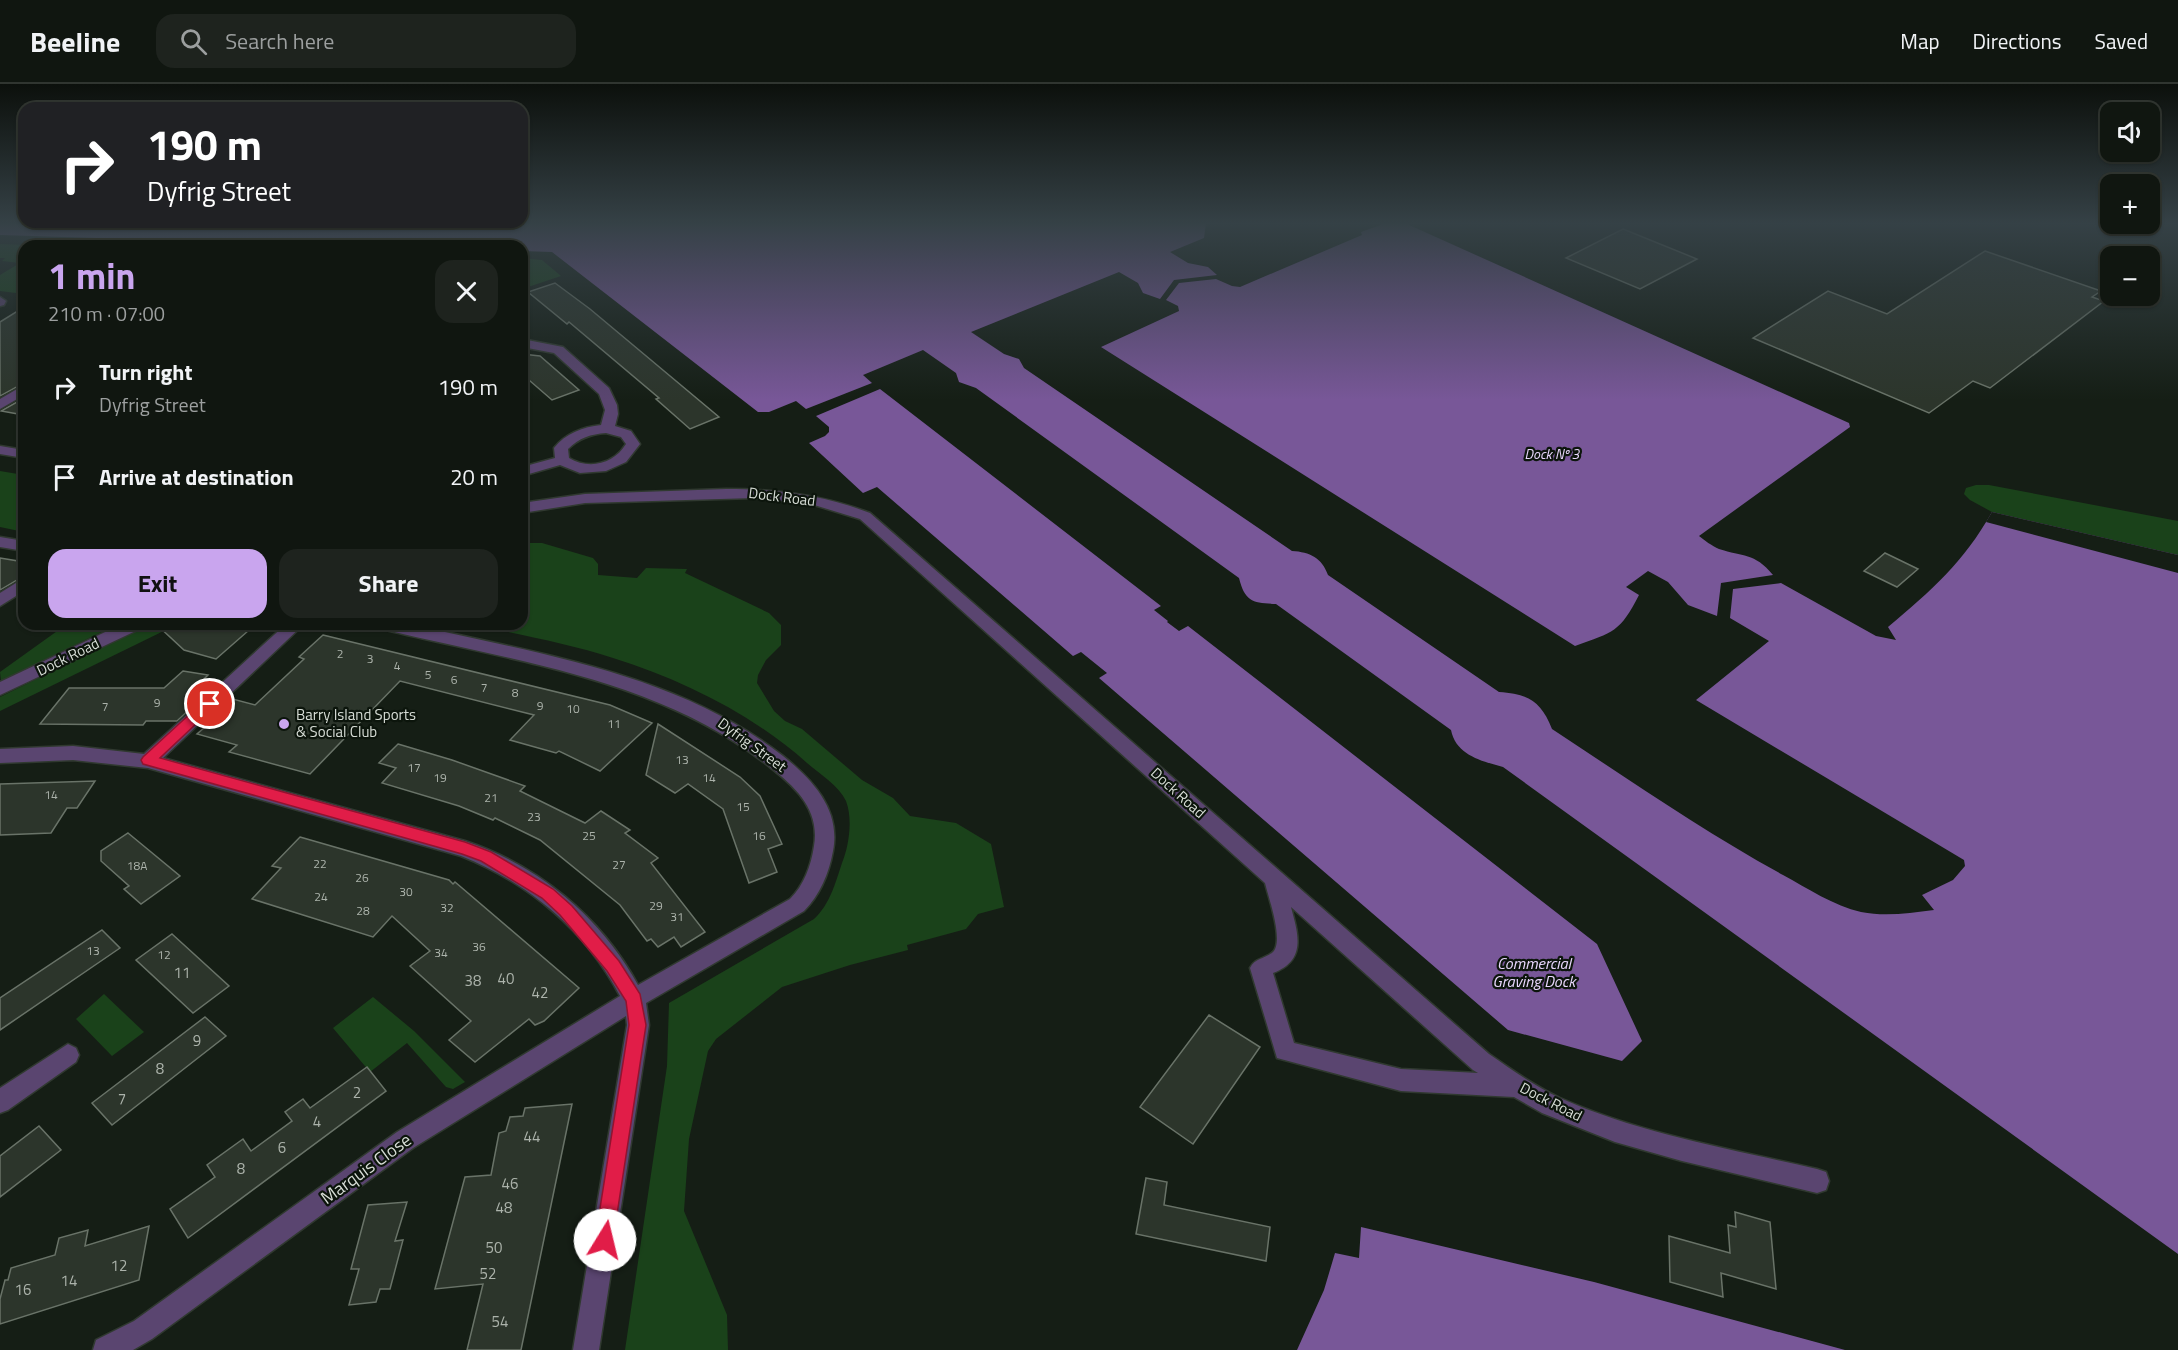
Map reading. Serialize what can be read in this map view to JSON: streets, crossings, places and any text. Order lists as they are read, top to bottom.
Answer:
{
  "streets": {
    "street": ["Dock Road", "Dyfrig Street", "Marquis Close"]
  },
  "crossings": [
    ["Dyfrig Street", "Marquis Close"]
  ],
  "water": ["Dock Nº 3", "Commercial Graving Dock"],
  "places": ["Barry Island Sports & Social Club"],
  "house_numbers": [
    "2",
    "3",
    "4",
    "5",
    "6",
    "7",
    "8",
    "9",
    "9",
    "7",
    "10",
    "11",
    "13",
    "17",
    "19",
    "14",
    "14",
    "21",
    "15",
    "23",
    "25",
    "16",
    "22",
    "27",
    "18A",
    "26",
    "30",
    "24",
    "29",
    "32",
    "28",
    "31",
    "36",
    "13",
    "34",
    "12",
    "11",
    "40",
    "38",
    "42",
    "9",
    "8",
    "2",
    "7",
    "4",
    "44",
    "6",
    "8",
    "46",
    "48",
    "50",
    "12",
    "52",
    "14",
    "16",
    "54"
  ],
  "page": {
    "header": "Beeline",
    "search": "Search here",
    "nav": ["Map", "Directions", "Saved"],
    "map_buttons": ["+", "−"],
    "turn": ["190 m", "Dyfrig Street"],
    "heading": ["1 min", "210 m · 07:00"],
    "list": [
      {
        "name": "Turn right",
        "note": "Dyfrig Street",
        "value": "190 m"
      },
      {
        "name": "Arrive at destination",
        "value": "20 m"
      }
    ],
    "buttons": ["Exit", "Share"]
  }
}
